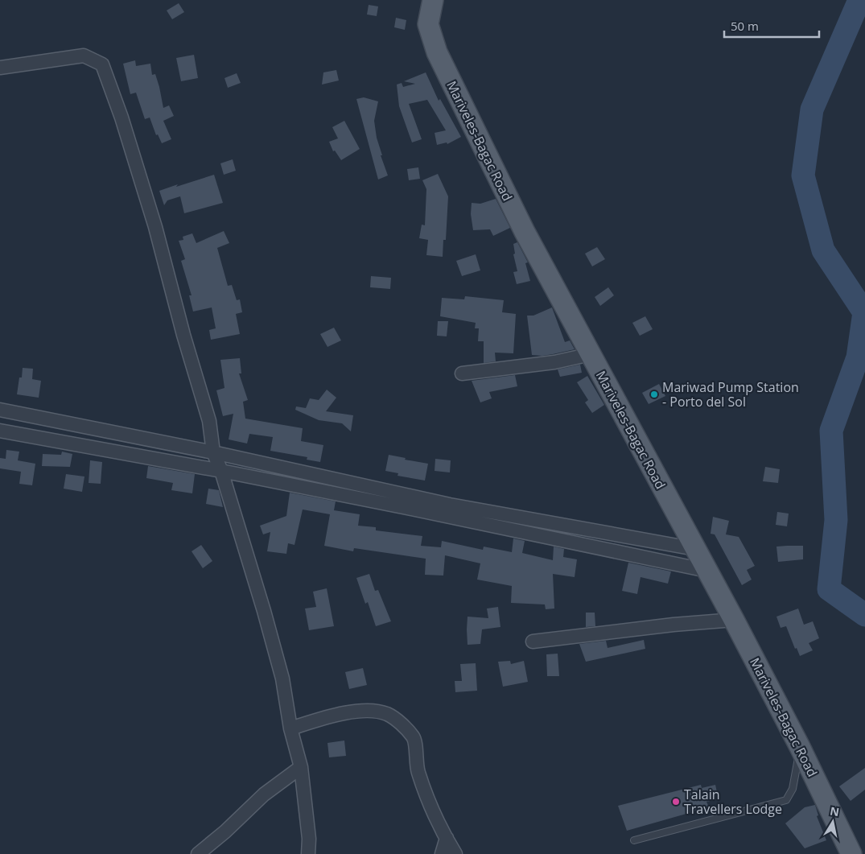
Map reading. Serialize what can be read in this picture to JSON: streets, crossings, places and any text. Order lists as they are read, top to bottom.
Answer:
{
  "streets": {
    "main road": ["Mariveles-Bagac Road"]
  },
  "places": ["Mariwad Pump Station - Porto del Sol", "Talain Travellers Lodge"],
  "scale_bar": "50 m",
  "north": "top"
}
